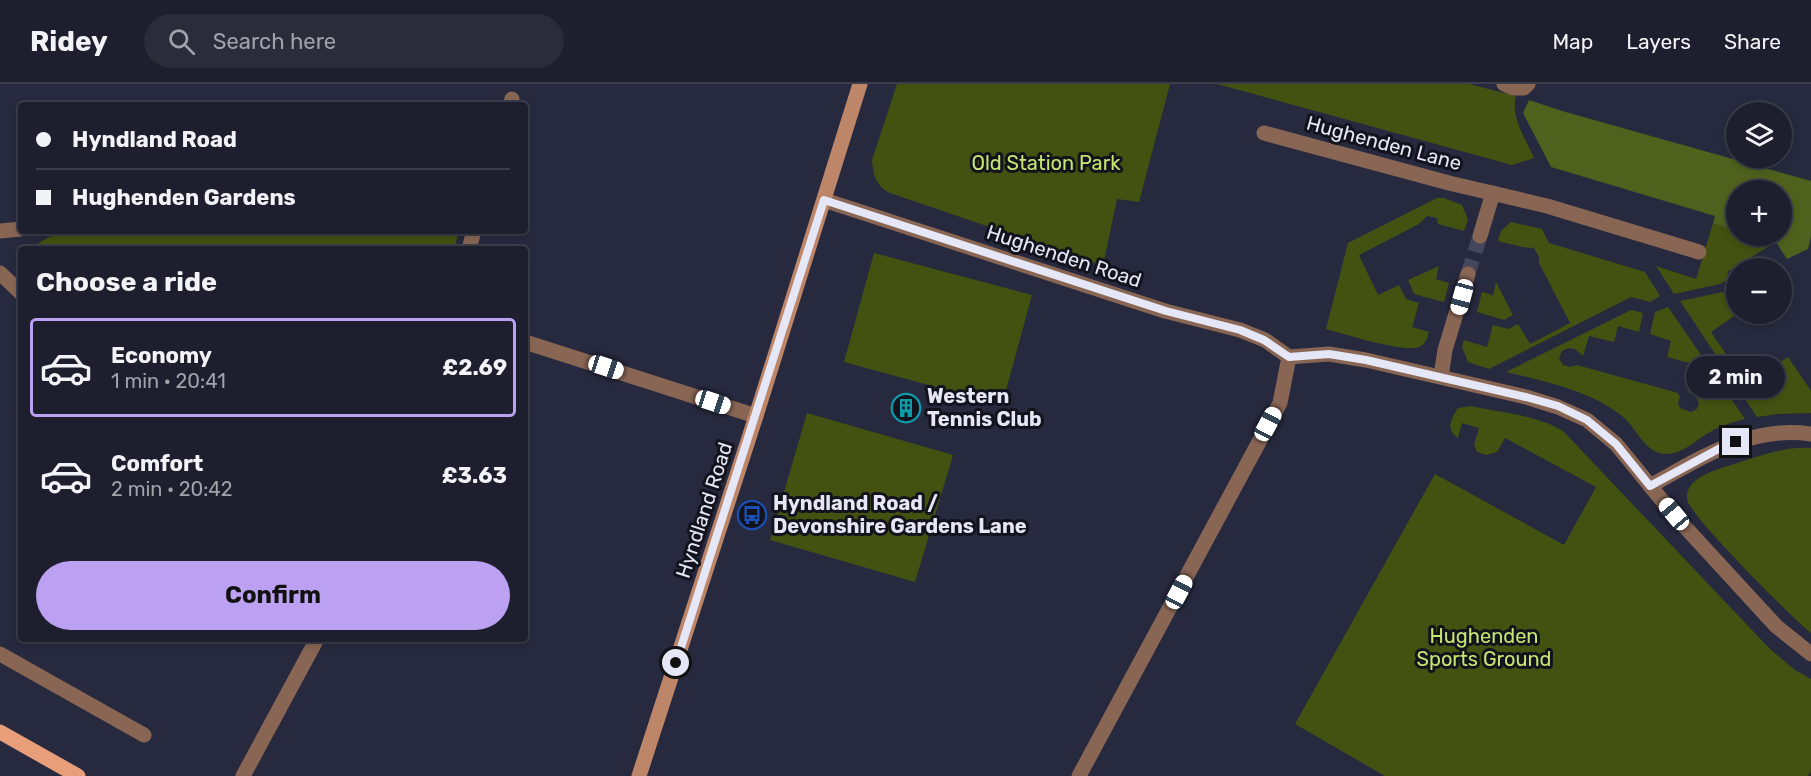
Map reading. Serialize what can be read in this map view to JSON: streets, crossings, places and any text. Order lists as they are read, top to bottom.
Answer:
{
  "streets": {
    "street": ["Hughenden Lane", "Hughenden Road", "Hyndland Road"]
  },
  "crossings": [
    ["Hughenden Road", "Hyndland Road"]
  ],
  "parks": ["Old Station Park", "Hughenden Sports Ground"],
  "places": {
    "building": ["Western Tennis Club"],
    "bus stop": ["Hyndland Road / Devonshire Gardens Lane"]
  },
  "page": {
    "header": "Ridey",
    "search": "Search here",
    "nav": ["Map", "Layers", "Share"],
    "map_buttons": ["+", "−"],
    "banner": ["Hyndland Road", "Hughenden Gardens"],
    "heading": "Choose a ride",
    "list": [
      {
        "name": "Economy",
        "note": "1 min · 20:41",
        "value": "£2.69"
      },
      {
        "name": "Comfort",
        "note": "2 min · 20:42",
        "value": "£3.63"
      }
    ],
    "bubble": "2 min",
    "buttons": "Confirm"
  }
}
